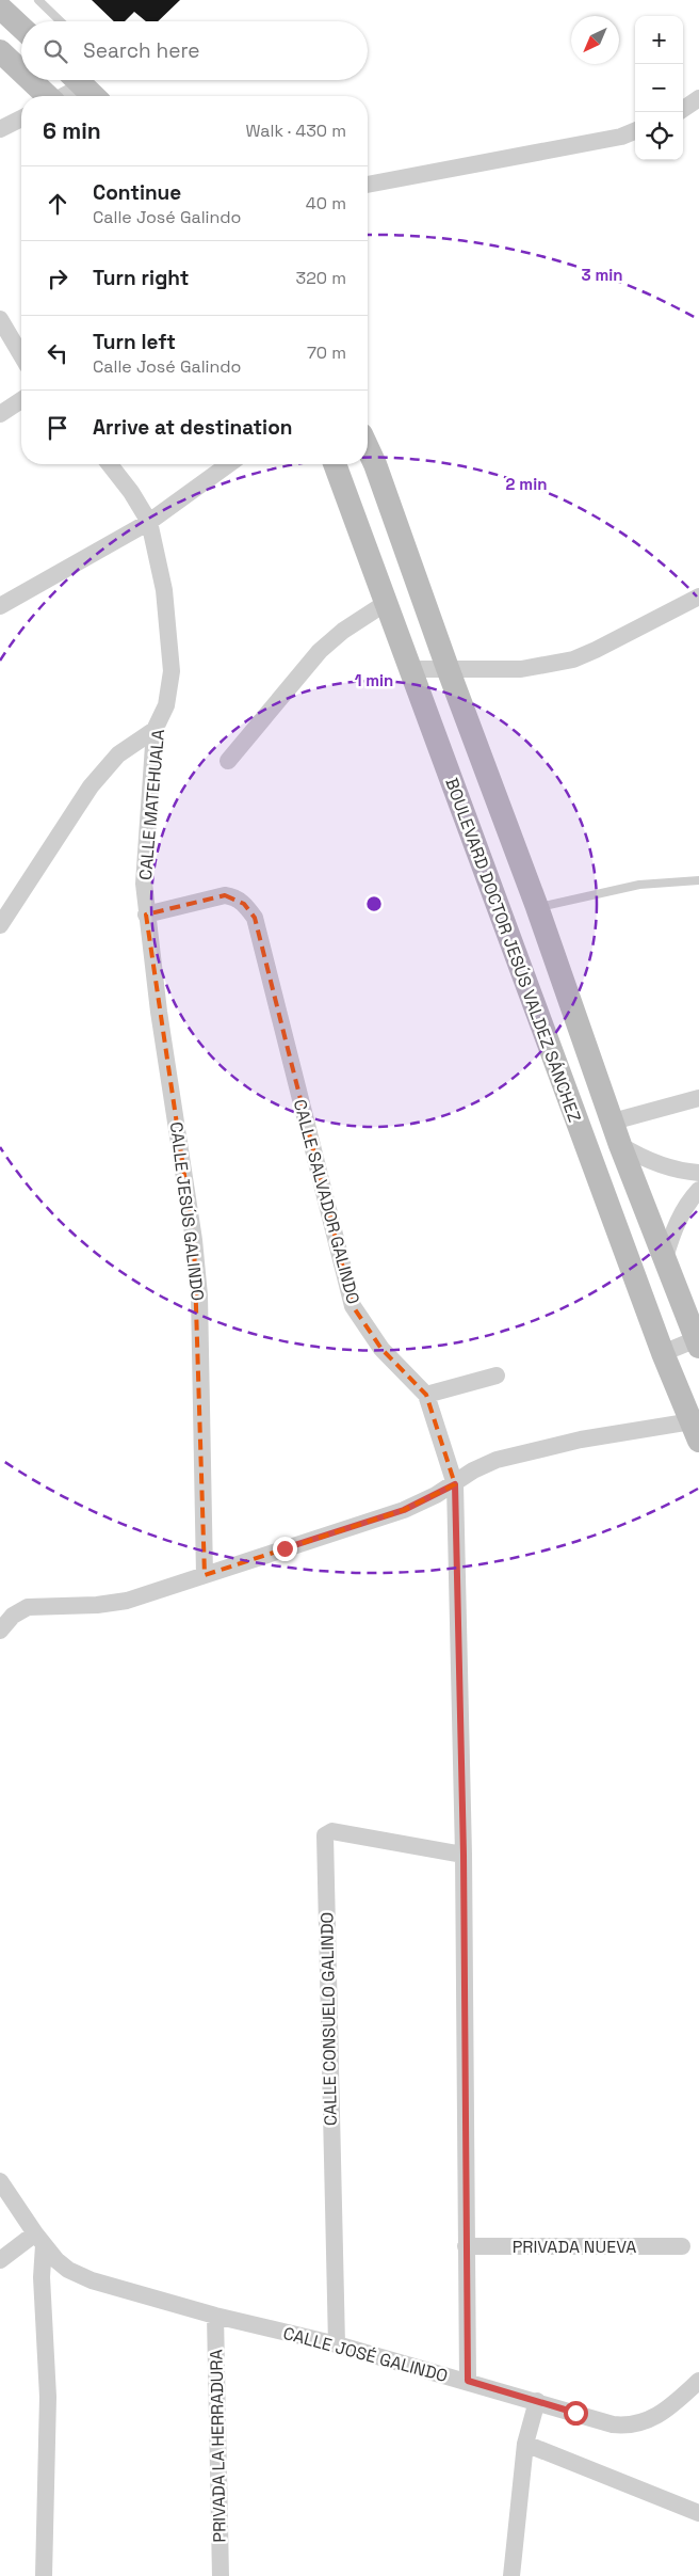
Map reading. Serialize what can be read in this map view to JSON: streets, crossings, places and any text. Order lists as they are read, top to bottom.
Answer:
{
  "streets": {
    "main road": ["BOULEVARD DOCTOR JESÚS VALDEZ SÁNCHEZ"],
    "street": [
      "CALLE MATEHUALA",
      "CALLE SALVADOR GALINDO",
      "CALLE JESÚS GALINDO",
      "CALLE CONSUELO GALINDO",
      "PRIVADA NUEVA",
      "CALLE JOSÉ GALINDO",
      "PRIVADA LA HERRADURA"
    ]
  },
  "crossings": [
    ["CALLE MATEHUALA", "CALLE SALVADOR GALINDO"],
    ["CALLE MATEHUALA", "CALLE JESÚS GALINDO"],
    ["CALLE SALVADOR GALINDO", "CALLE JESÚS GALINDO"],
    ["CALLE SALVADOR GALINDO", "CALLE CONSUELO GALINDO"],
    ["CALLE SALVADOR GALINDO", "PRIVADA NUEVA"],
    ["CALLE SALVADOR GALINDO", "CALLE JOSÉ GALINDO"],
    ["CALLE CONSUELO GALINDO", "CALLE JOSÉ GALINDO"],
    ["CALLE JOSÉ GALINDO", "PRIVADA LA HERRADURA"]
  ],
  "north": "bottom left",
  "page": {
    "map_buttons": ["+", "−"],
    "search": "Search here",
    "heading": ["6 min", "Walk · 430 m"],
    "list": [
      ["Continue", "Calle José Galindo", "40 m"],
      ["Turn right", "320 m"],
      ["Turn left", "Calle José Galindo", "70 m"],
      "Arrive at destination"
    ]
  },
  "rings": ["3 min", "2 min", "1 min"]
}
